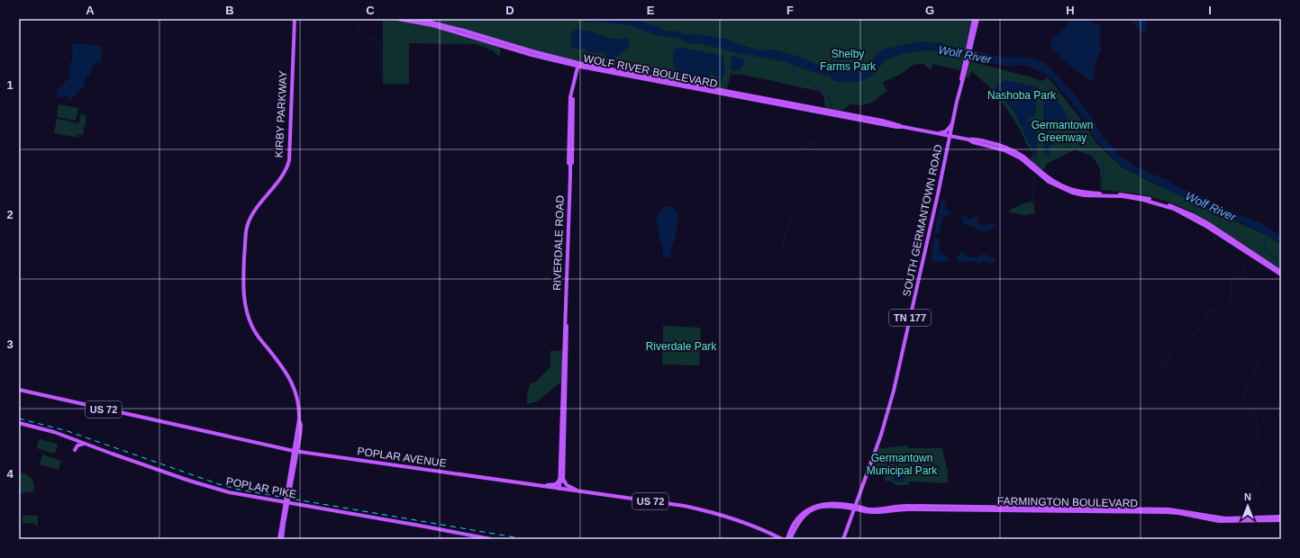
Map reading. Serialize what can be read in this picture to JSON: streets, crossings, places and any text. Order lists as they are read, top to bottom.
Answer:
{
  "streets": {
    "main road": [
      "WOLF RIVER BOULEVARD",
      "KIRBY PARKWAY",
      "SOUTH GERMANTOWN ROAD",
      "RIVERDALE ROAD",
      "TN 177",
      "US 72",
      "POPLAR AVENUE",
      "POPLAR PIKE",
      "FARMINGTON BOULEVARD"
    ]
  },
  "crossings": [
    ["WOLF RIVER BOULEVARD", "SOUTH GERMANTOWN ROAD"],
    ["WOLF RIVER BOULEVARD", "RIVERDALE ROAD"],
    ["KIRBY PARKWAY", "POPLAR AVENUE"],
    ["KIRBY PARKWAY", "POPLAR PIKE"],
    ["SOUTH GERMANTOWN ROAD", "TN 177"],
    ["SOUTH GERMANTOWN ROAD", "FARMINGTON BOULEVARD"],
    ["RIVERDALE ROAD", "POPLAR AVENUE"]
  ],
  "water": ["Wolf River"],
  "parks": [
    "Shelby Farms Park",
    "Nashoba Park",
    "Germantown Greenway",
    "Riverdale Park",
    "Germantown Municipal Park"
  ],
  "north": "top",
  "grid": {
    "columns": [
      "A",
      "B",
      "C",
      "D",
      "E",
      "F",
      "G",
      "H",
      "I"
    ],
    "rows": [
      "1",
      "2",
      "3",
      "4"
    ]
  }
}
